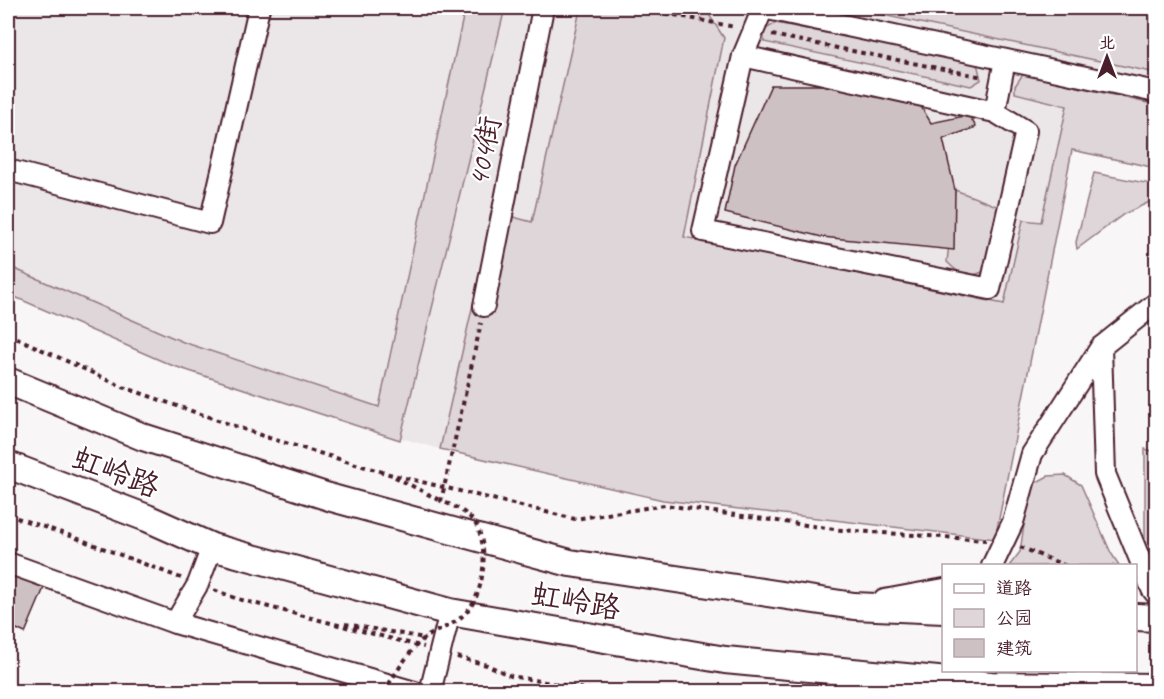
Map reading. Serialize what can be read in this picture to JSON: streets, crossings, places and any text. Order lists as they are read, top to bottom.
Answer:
{
  "streets": {
    "main road": ["虹岭路"],
    "street": ["404街"]
  },
  "legend": ["道路", "公园", "建筑"],
  "north": "top"
}
